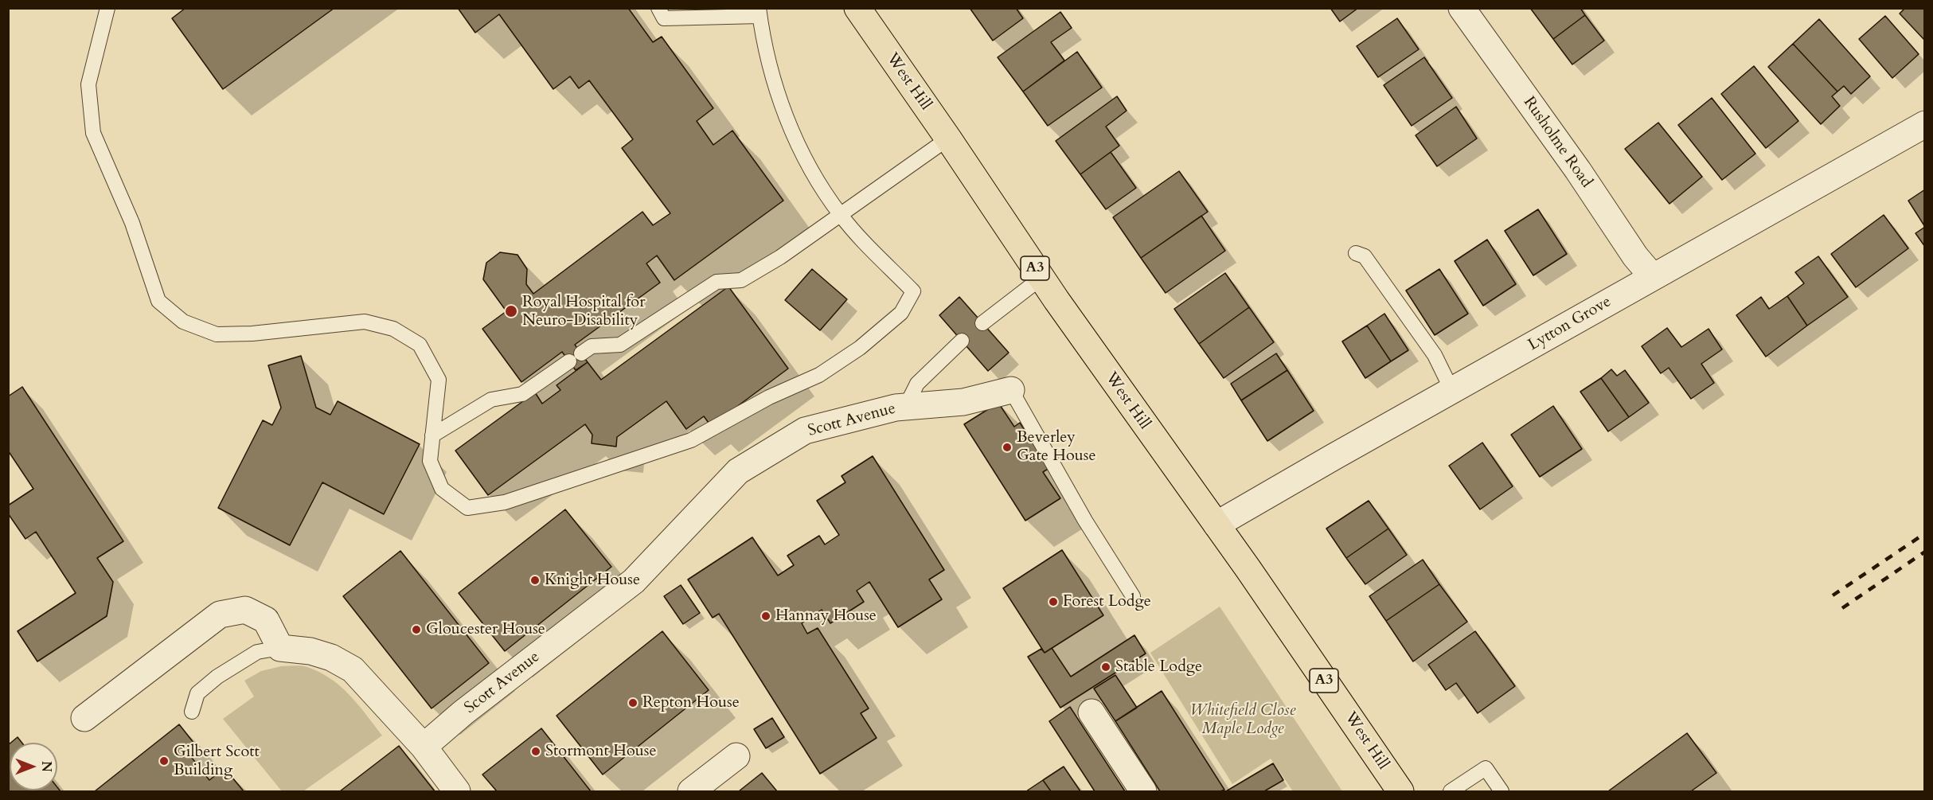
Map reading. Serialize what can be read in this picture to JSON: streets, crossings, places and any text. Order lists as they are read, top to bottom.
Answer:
{
  "streets": {
    "highway": ["West Hill", "A3"],
    "street": ["Rusholme Road", "Lytton Grove", "Scott Avenue"]
  },
  "crossings": [
    ["West Hill", "Lytton Grove"],
    ["Rusholme Road", "Lytton Grove"]
  ],
  "parks": ["Whitefield Close Maple Lodge"],
  "places": [
    "Royal Hospital for Neuro-Disability",
    "Beverley Gate House",
    "Knight House",
    "Forest Lodge",
    "Hannay House",
    "Gloucester House",
    "Stable Lodge",
    "Repton House",
    "Stormont House",
    "Gilbert Scott Building"
  ],
  "north": "right"
}
